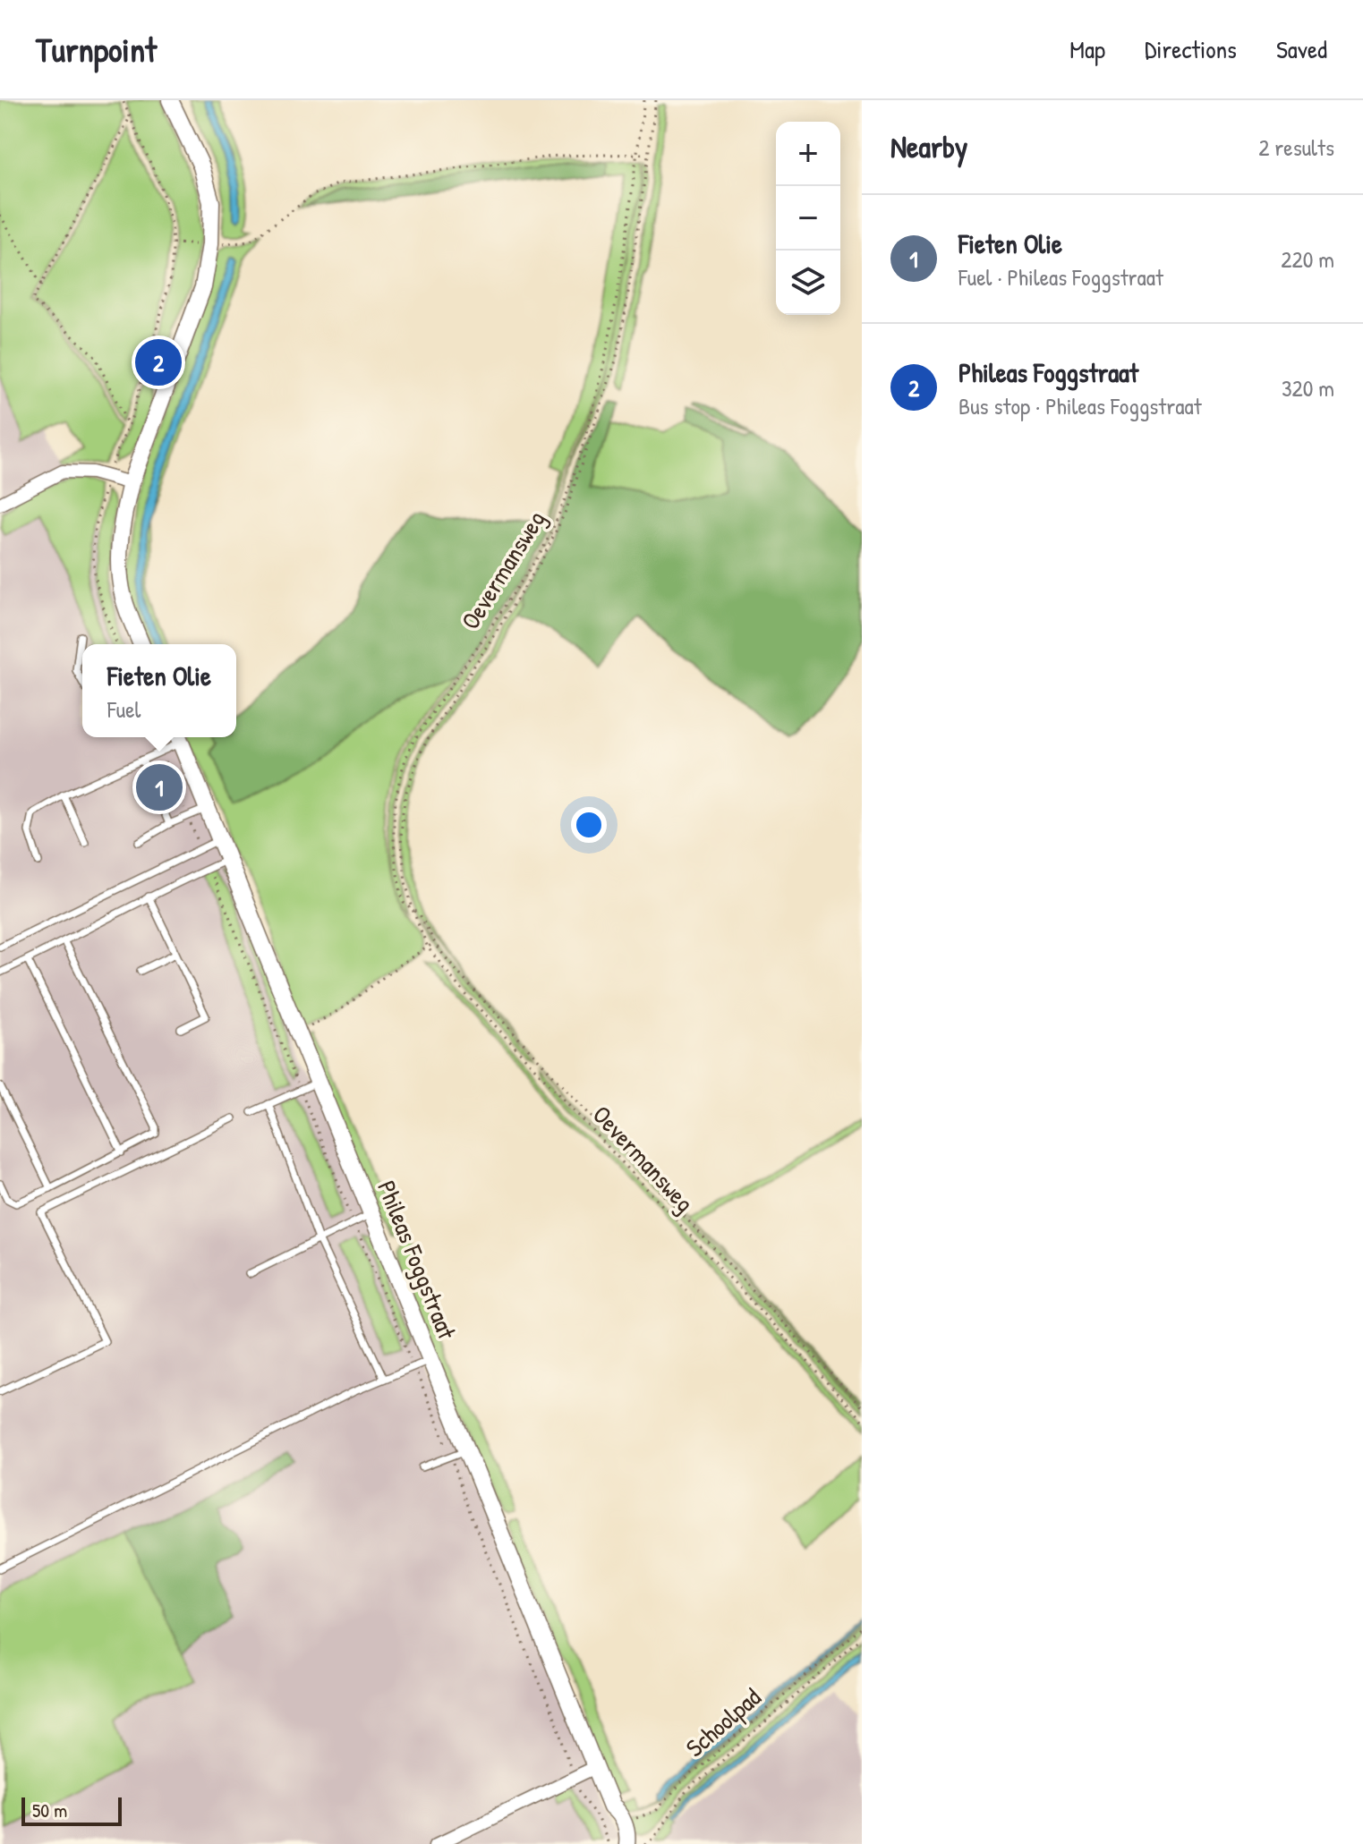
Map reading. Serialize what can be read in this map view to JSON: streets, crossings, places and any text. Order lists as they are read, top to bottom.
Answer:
{
  "streets": {
    "street": ["Phileas Foggstraat"],
    "path": ["Oevermansweg", "Schoolpad"]
  },
  "crossings": [
    ["Phileas Foggstraat", "Schoolpad"]
  ],
  "scale_bar": "50 m",
  "page": {
    "header": "Turnpoint",
    "nav": ["Map", "Directions", "Saved"],
    "heading": ["Nearby", "2 results"],
    "map_buttons": ["+", "−"],
    "list": [
      {
        "mark": "1",
        "name": "Fieten Olie",
        "note": "Fuel · Phileas Foggstraat",
        "value": "220 m"
      },
      {
        "mark": "2",
        "name": "Phileas Foggstraat",
        "note": "Bus stop · Phileas Foggstraat",
        "value": "320 m"
      }
    ],
    "pins": ["2", "1"],
    "popup": ["Fieten Olie", "Fuel"],
    "scale": "50 m"
  }
}
